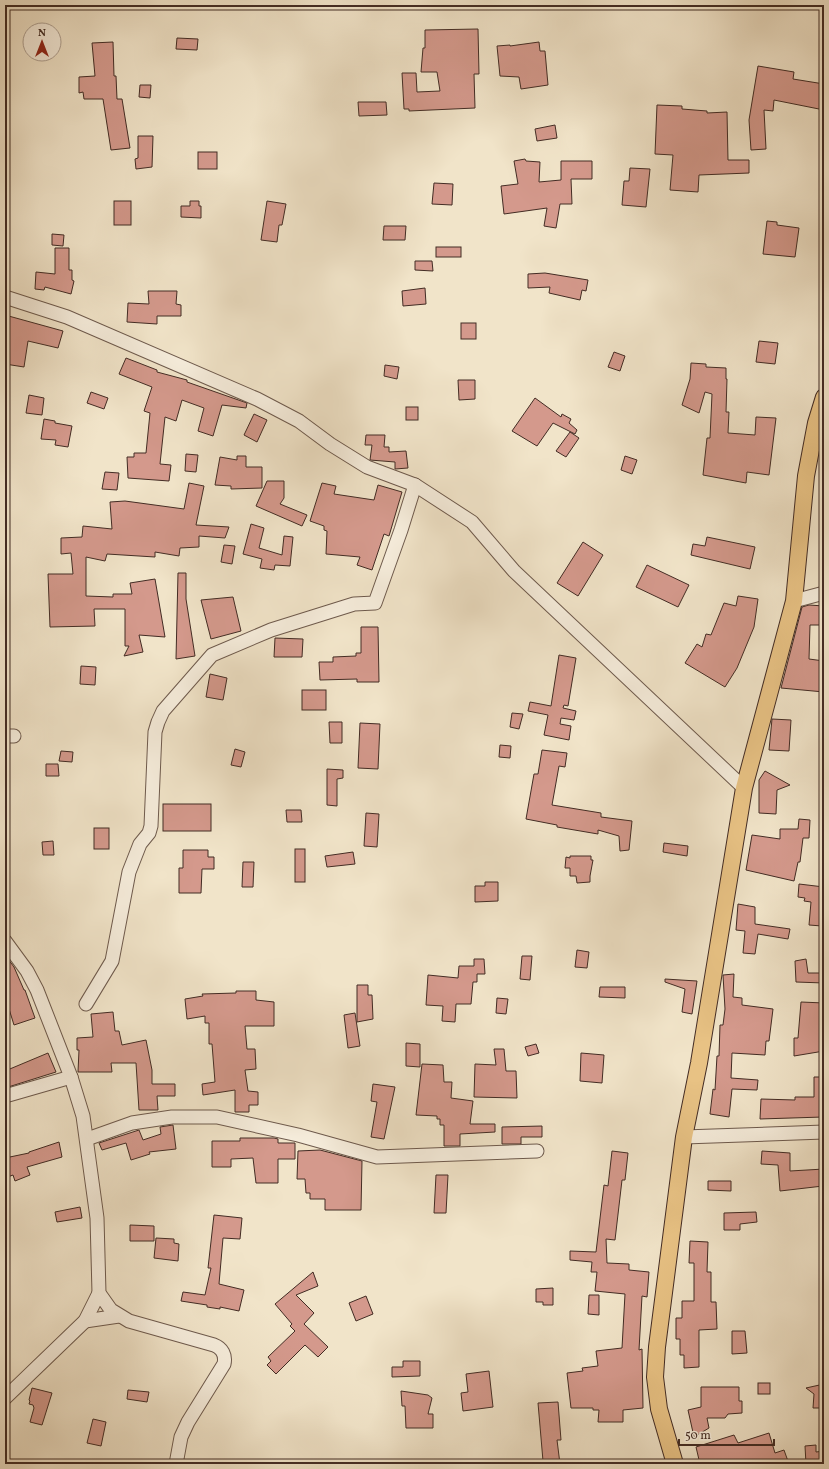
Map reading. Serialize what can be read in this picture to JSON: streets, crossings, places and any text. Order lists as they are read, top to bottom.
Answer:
{
  "scale_bar": "50 m",
  "north": "top"
}
